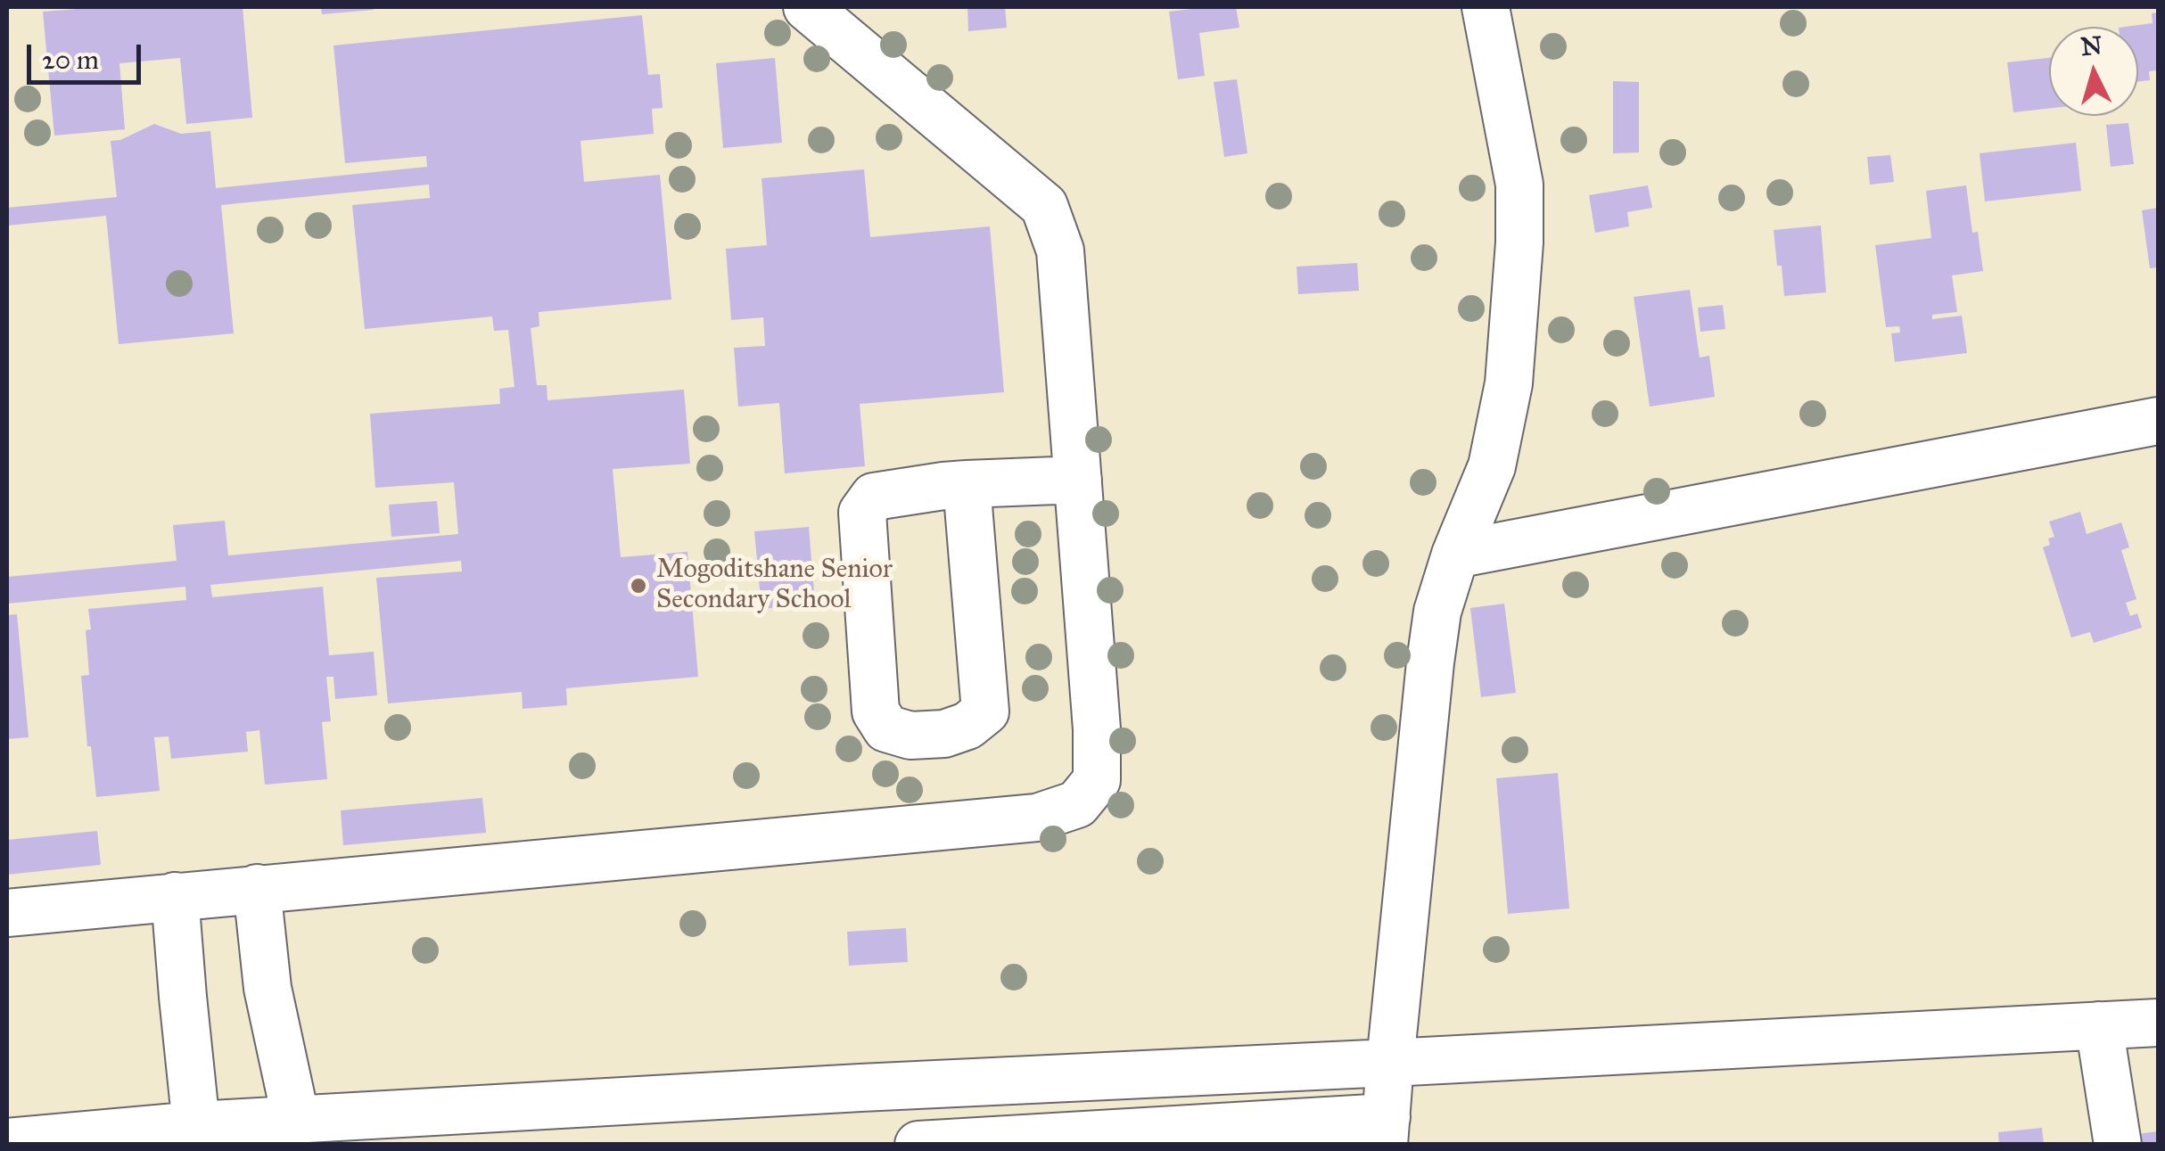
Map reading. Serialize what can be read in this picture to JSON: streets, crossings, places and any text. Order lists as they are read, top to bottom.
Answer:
{
  "places": ["Mogoditshane Senior Secondary School"],
  "scale_bar": "20 m",
  "north": "top"
}
